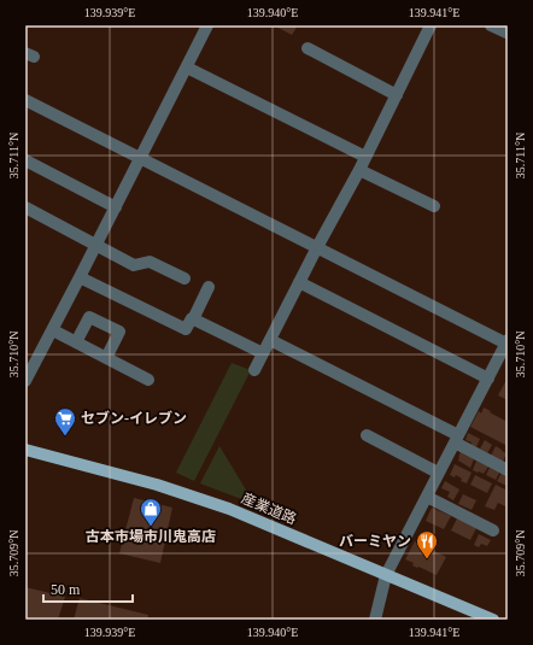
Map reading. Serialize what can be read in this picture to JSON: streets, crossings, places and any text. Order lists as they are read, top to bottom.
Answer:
{
  "streets": {
    "main road": ["産業道路"]
  },
  "places": {
    "supermarket": ["セブン-イレブン"],
    "shop": ["古本市場市川鬼高店"],
    "restaurant": ["バーミヤン"]
  },
  "scale_bar": "50 m",
  "coordinates": [
    "139.939°E",
    "139.940°E",
    "139.941°E",
    "35.711°N",
    "35.710°N",
    "35.709°N"
  ]
}
